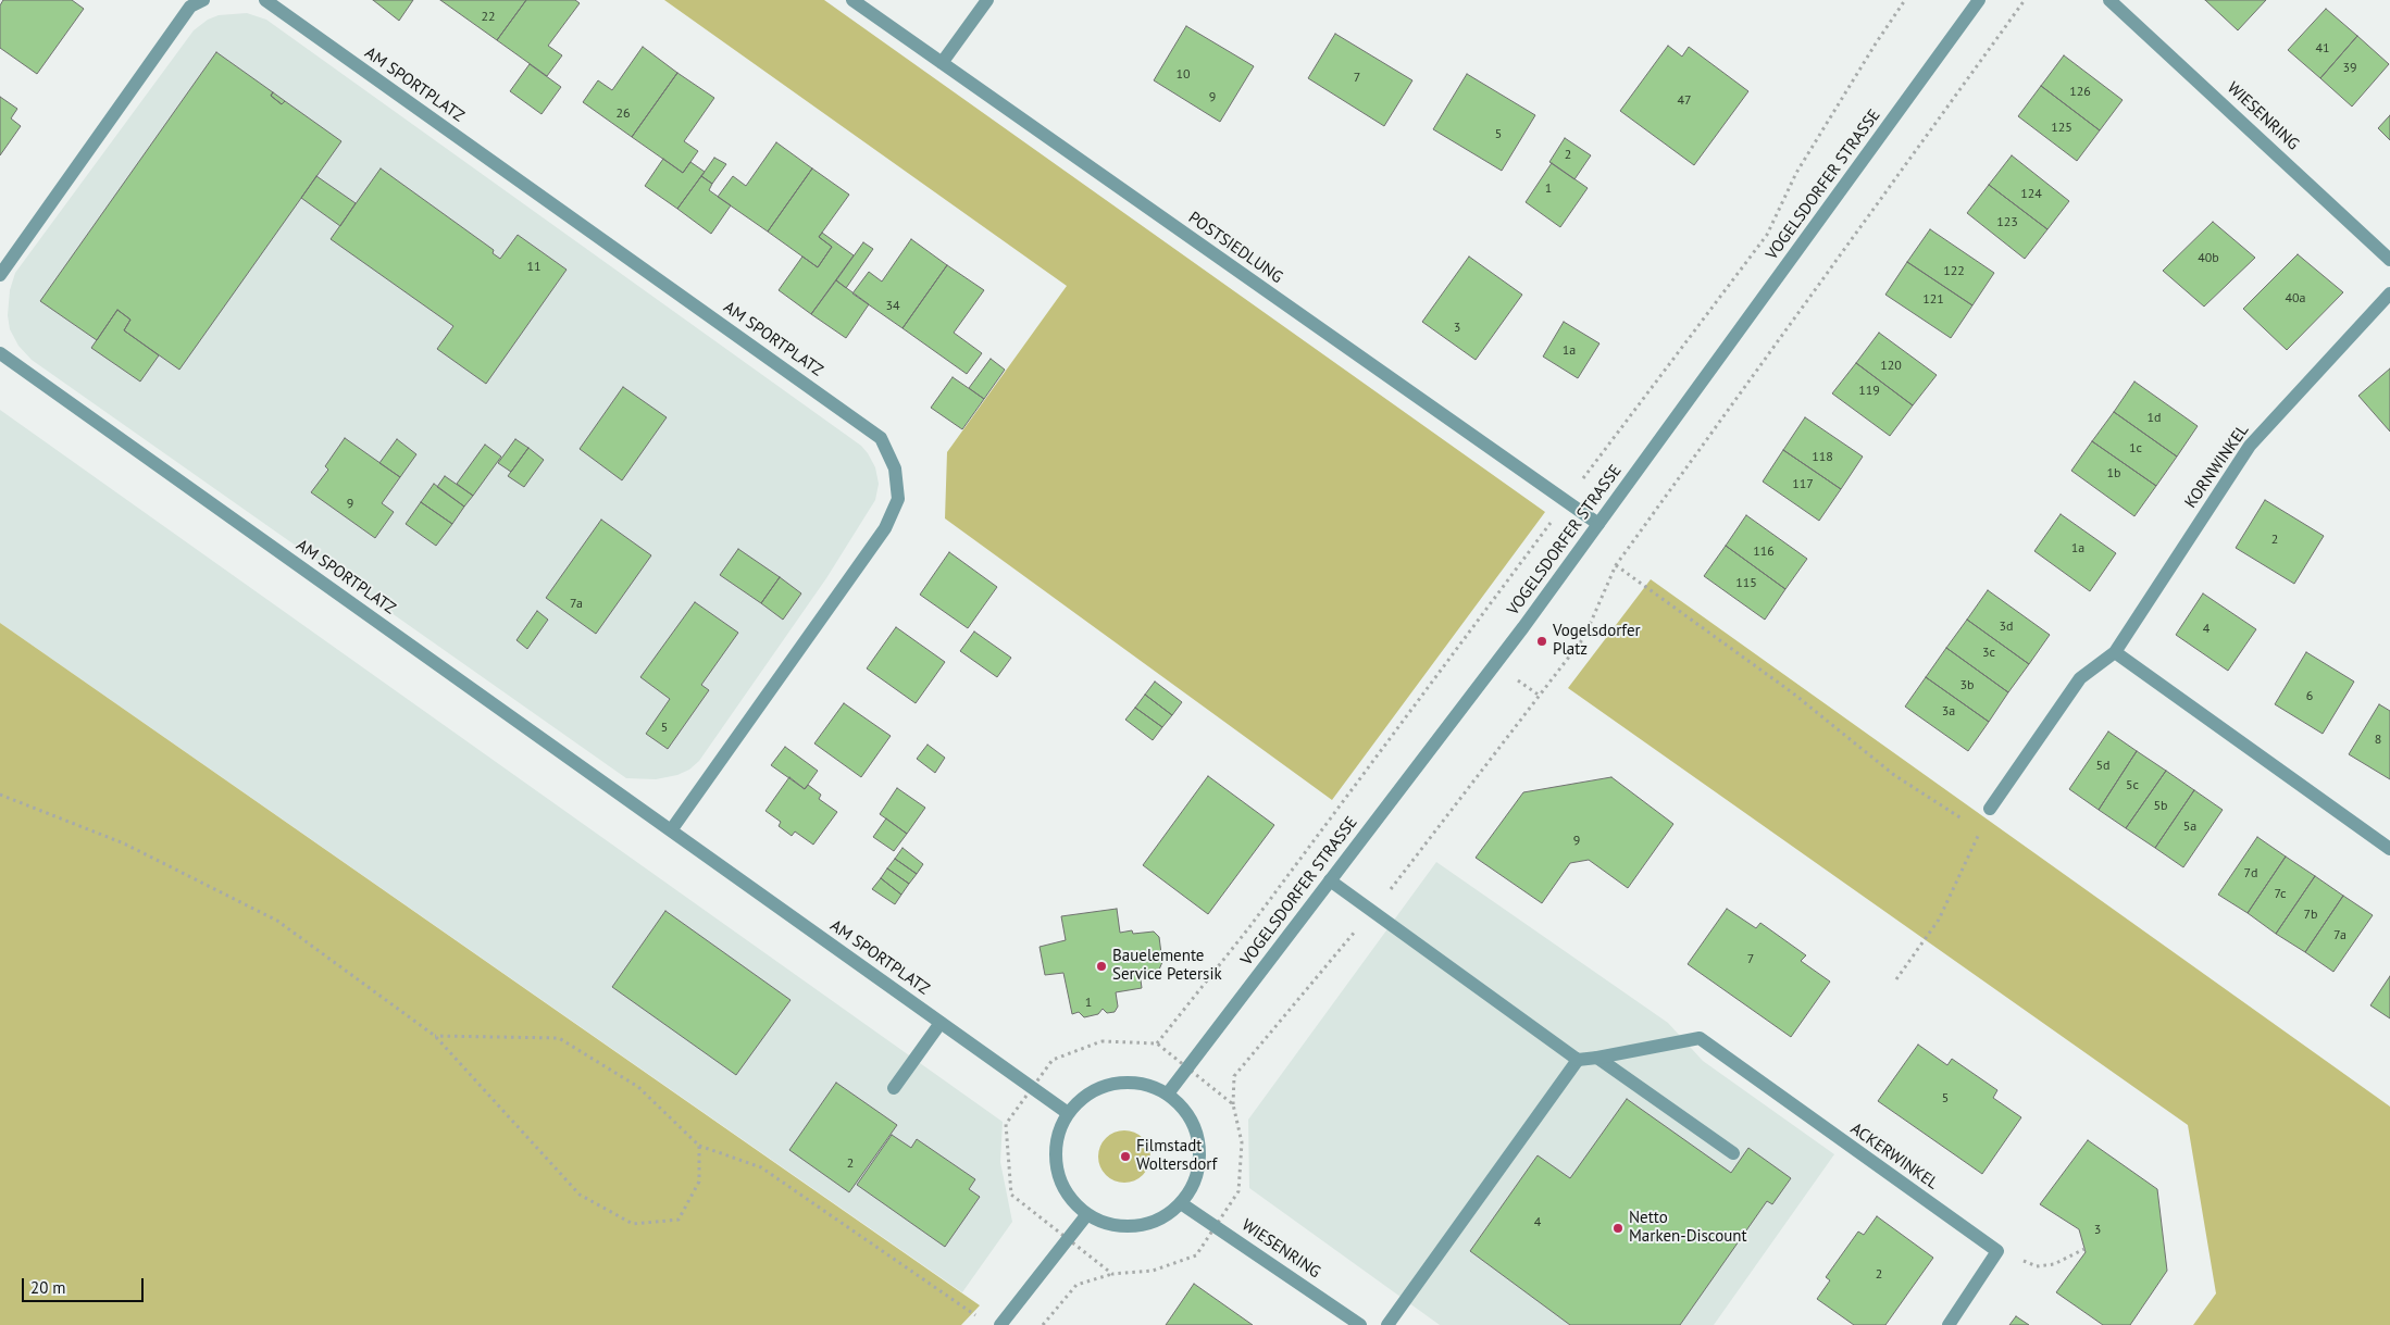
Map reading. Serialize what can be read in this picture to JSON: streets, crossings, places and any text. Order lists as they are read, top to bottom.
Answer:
{
  "streets": {
    "street": [
      "AM SPORTPLATZ",
      "WIESENRING",
      "VOGELSDORFER STRASSE",
      "POSTSIEDLUNG",
      "KORNWINKEL",
      "ACKERWINKEL"
    ]
  },
  "crossings": [
    ["AM SPORTPLATZ", "WIESENRING"],
    ["AM SPORTPLATZ", "VOGELSDORFER STRASSE"],
    ["WIESENRING", "VOGELSDORFER STRASSE"],
    ["VOGELSDORFER STRASSE", "POSTSIEDLUNG"]
  ],
  "places": [
    "Vogelsdorfer Platz",
    "Bauelemente Service Petersik",
    "Filmstadt Woltersdorf",
    "Netto Marken-Discount"
  ],
  "house_numbers": [
    "22",
    "41",
    "39",
    "10",
    "7",
    "126",
    "9",
    "47",
    "26",
    "125",
    "5",
    "2",
    "1",
    "124",
    "123",
    "40b",
    "11",
    "122",
    "40a",
    "121",
    "34",
    "3",
    "1a",
    "120",
    "119",
    "1d",
    "1c",
    "118",
    "1b",
    "117",
    "9",
    "2",
    "1a",
    "116",
    "115",
    "7a",
    "3d",
    "4",
    "3c",
    "3b",
    "6",
    "3a",
    "5",
    "8",
    "5d",
    "5c",
    "5b",
    "5a",
    "9",
    "7d",
    "7c",
    "7b",
    "7a",
    "7",
    "1",
    "5",
    "2",
    "4",
    "3",
    "2"
  ],
  "scale_bar": "20 m"
}
